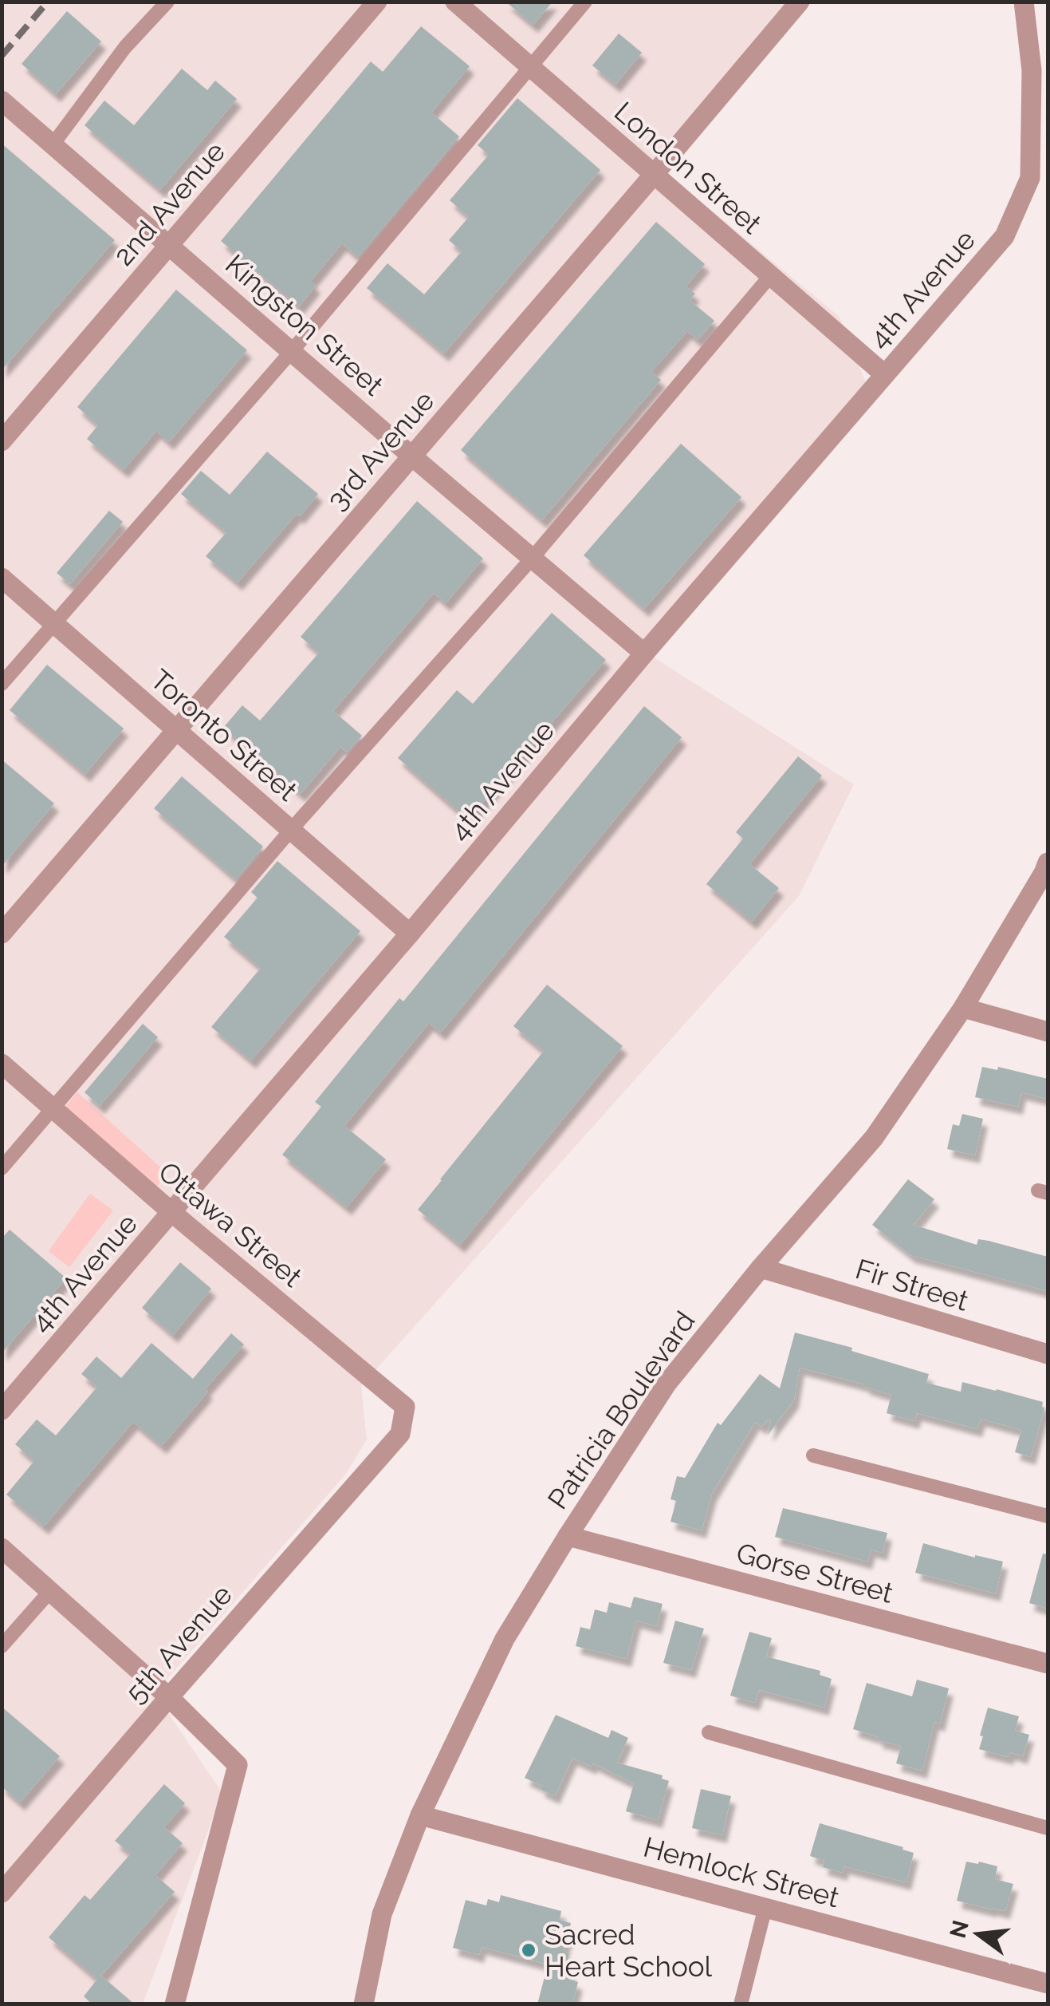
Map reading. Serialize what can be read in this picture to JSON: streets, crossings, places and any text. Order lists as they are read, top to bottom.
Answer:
{
  "streets": {
    "street": [
      "London Street",
      "2nd Avenue",
      "4th Avenue",
      "Kingston Street",
      "3rd Avenue",
      "Toronto Street",
      "Ottawa Street",
      "Fir Street",
      "Patricia Boulevard",
      "Gorse Street",
      "5th Avenue",
      "Hemlock Street"
    ]
  },
  "crossings": [
    ["London Street", "4th Avenue"],
    ["London Street", "3rd Avenue"],
    ["2nd Avenue", "Kingston Street"],
    ["4th Avenue", "Kingston Street"],
    ["4th Avenue", "Toronto Street"],
    ["4th Avenue", "Ottawa Street"],
    ["Kingston Street", "3rd Avenue"],
    ["3rd Avenue", "Toronto Street"],
    ["Ottawa Street", "5th Avenue"],
    ["Fir Street", "Patricia Boulevard"],
    ["Patricia Boulevard", "Gorse Street"],
    ["Patricia Boulevard", "Hemlock Street"]
  ],
  "places": ["Sacred Heart School"],
  "north": "left"
}
